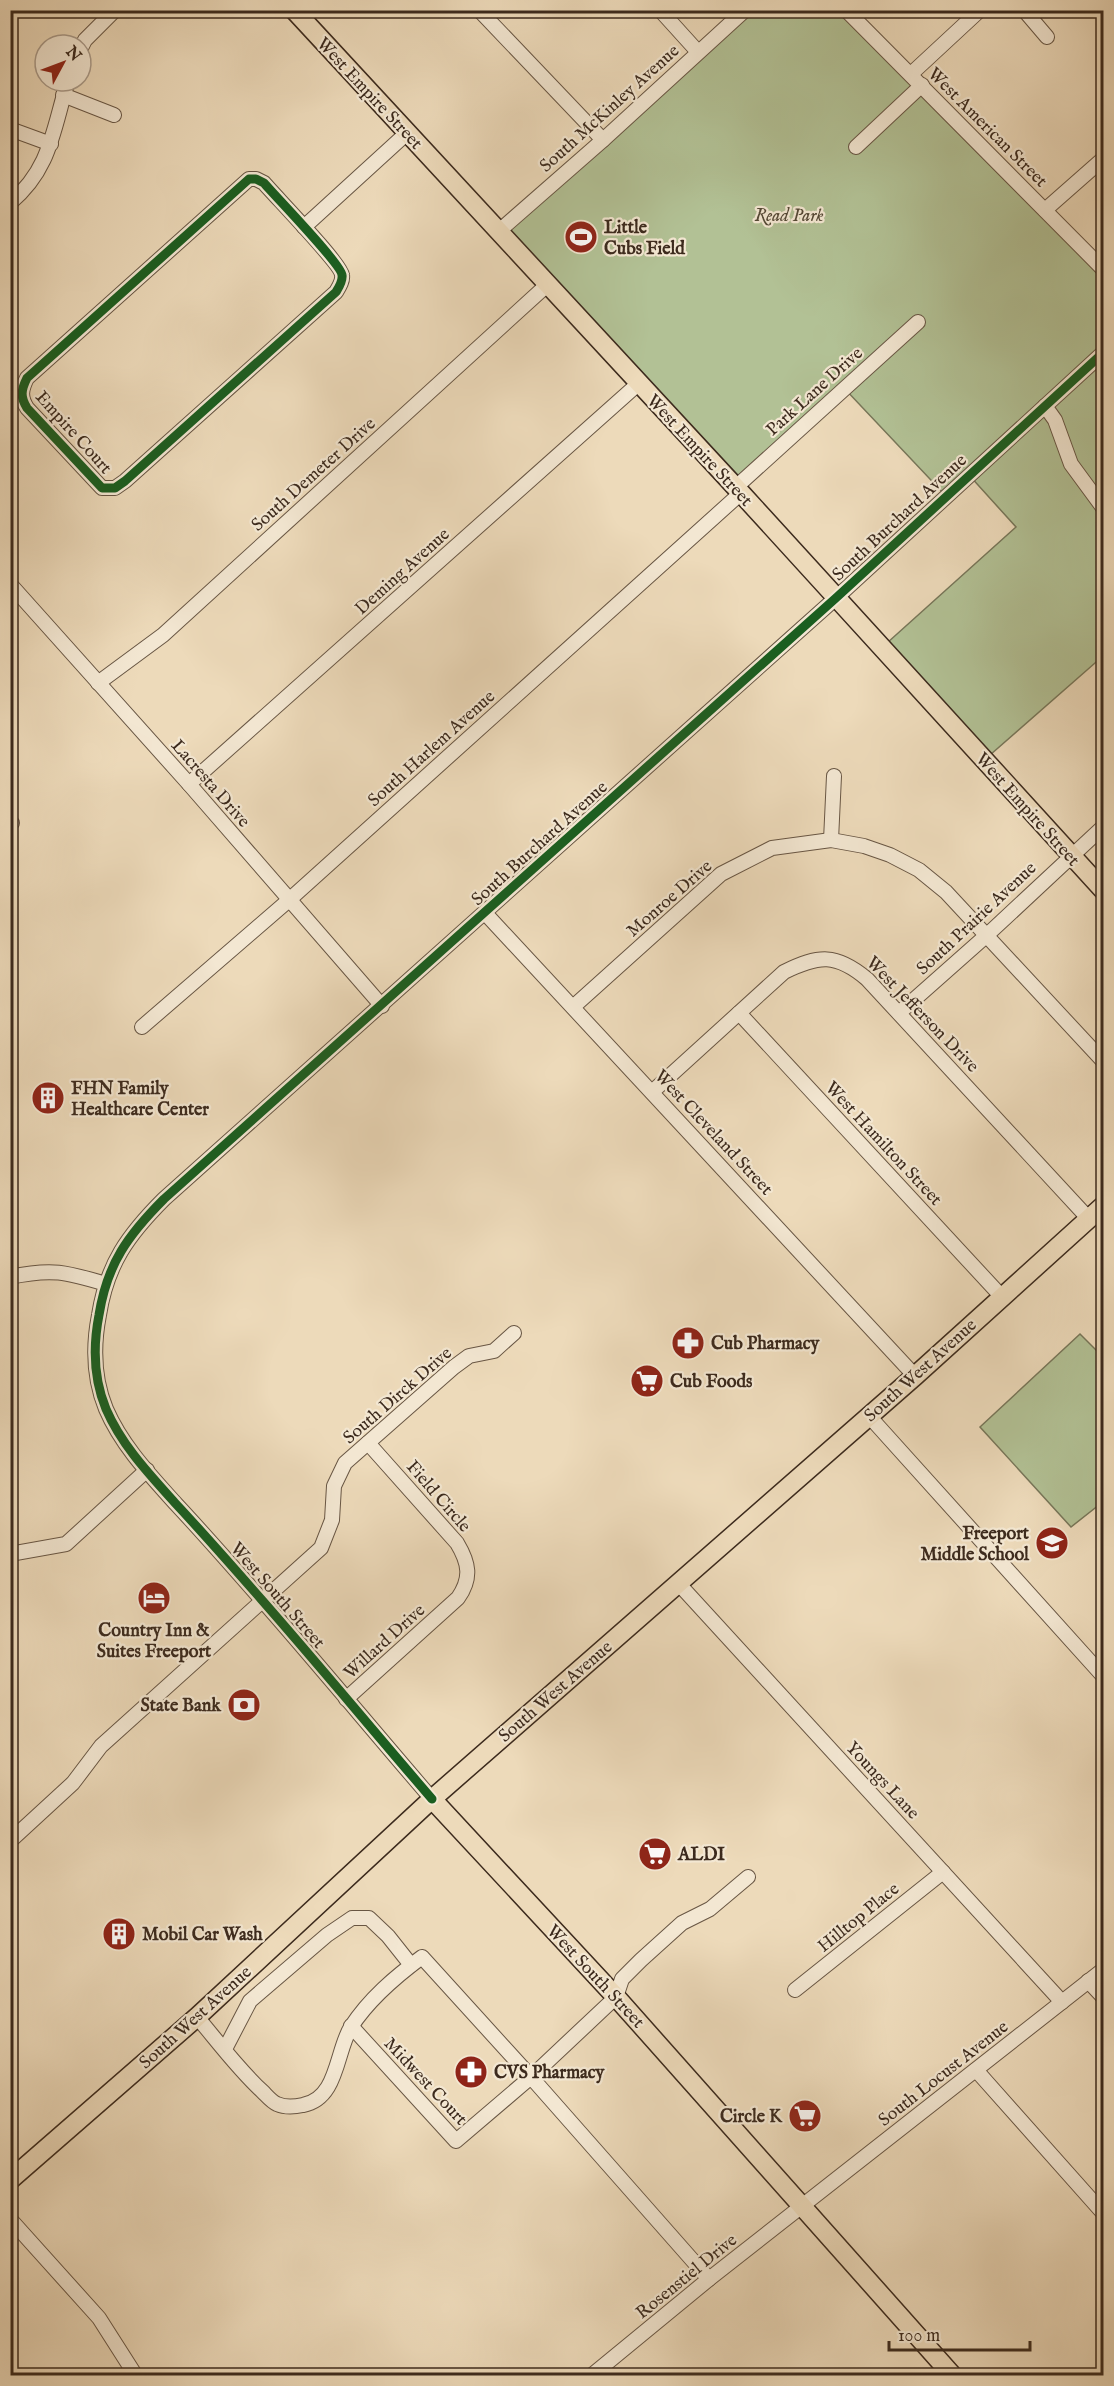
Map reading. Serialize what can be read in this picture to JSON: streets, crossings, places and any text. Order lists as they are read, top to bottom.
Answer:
{
  "streets": {
    "main road": ["West Empire Street", "South West Avenue", "West South Street"],
    "street": [
      "South McKinley Avenue",
      "West American Street",
      "Park Lane Drive",
      "Empire Court",
      "South Demeter Drive",
      "South Burchard Avenue",
      "Deming Avenue",
      "South Harlem Avenue",
      "Lacresta Drive",
      "Monroe Drive",
      "South Prairie Avenue",
      "West Jefferson Drive",
      "West Cleveland Street",
      "West Hamilton Street",
      "South Dirck Drive",
      "Field Circle",
      "Willard Drive",
      "Youngs Lane",
      "Hilltop Place",
      "South Locust Avenue",
      "Midwest Court",
      "Rosenstiel Drive"
    ]
  },
  "crossings": [
    ["West Empire Street", "South McKinley Avenue"],
    ["West Empire Street", "Park Lane Drive"],
    ["West Empire Street", "South Demeter Drive"],
    ["West Empire Street", "South Burchard Avenue"],
    ["West Empire Street", "Deming Avenue"],
    ["West Empire Street", "South Harlem Avenue"],
    ["West Empire Street", "South Prairie Avenue"],
    ["Park Lane Drive", "South Harlem Avenue"],
    ["South Demeter Drive", "Lacresta Drive"],
    ["South Burchard Avenue", "Lacresta Drive"],
    ["South Burchard Avenue", "West Cleveland Street"],
    ["South Burchard Avenue", "West South Street"],
    ["Deming Avenue", "Lacresta Drive"],
    ["South Harlem Avenue", "Lacresta Drive"],
    ["Monroe Drive", "South Prairie Avenue"],
    ["Monroe Drive", "West Cleveland Street"],
    ["South Prairie Avenue", "West Jefferson Drive"],
    ["West Jefferson Drive", "West Cleveland Street"],
    ["West Jefferson Drive", "West Hamilton Street"],
    ["West Jefferson Drive", "South West Avenue"],
    ["West Cleveland Street", "South West Avenue"],
    ["West Hamilton Street", "South West Avenue"],
    ["South West Avenue", "West South Street"],
    ["South West Avenue", "Youngs Lane"],
    ["South Dirck Drive", "Field Circle"],
    ["South Dirck Drive", "West South Street"],
    ["Field Circle", "Willard Drive"],
    ["West South Street", "Willard Drive"],
    ["West South Street", "South Locust Avenue"],
    ["West South Street", "Midwest Court"],
    ["West South Street", "Rosenstiel Drive"],
    ["Youngs Lane", "Hilltop Place"],
    ["Youngs Lane", "South Locust Avenue"],
    ["South Locust Avenue", "Rosenstiel Drive"]
  ],
  "parks": ["Read Park"],
  "places": {
    "sports": ["Little Cubs Field"],
    "building": ["FHN Family Healthcare Center", "Mobil Car Wash"],
    "pharmacy": ["Cub Pharmacy", "CVS Pharmacy"],
    "supermarket": ["Cub Foods", "ALDI", "Circle K"],
    "school or university": ["Freeport Middle School"],
    "hotel": ["Country Inn & Suites Freeport"],
    "bank": ["State Bank"]
  },
  "scale_bar": "100 m",
  "north": "top right"
}
